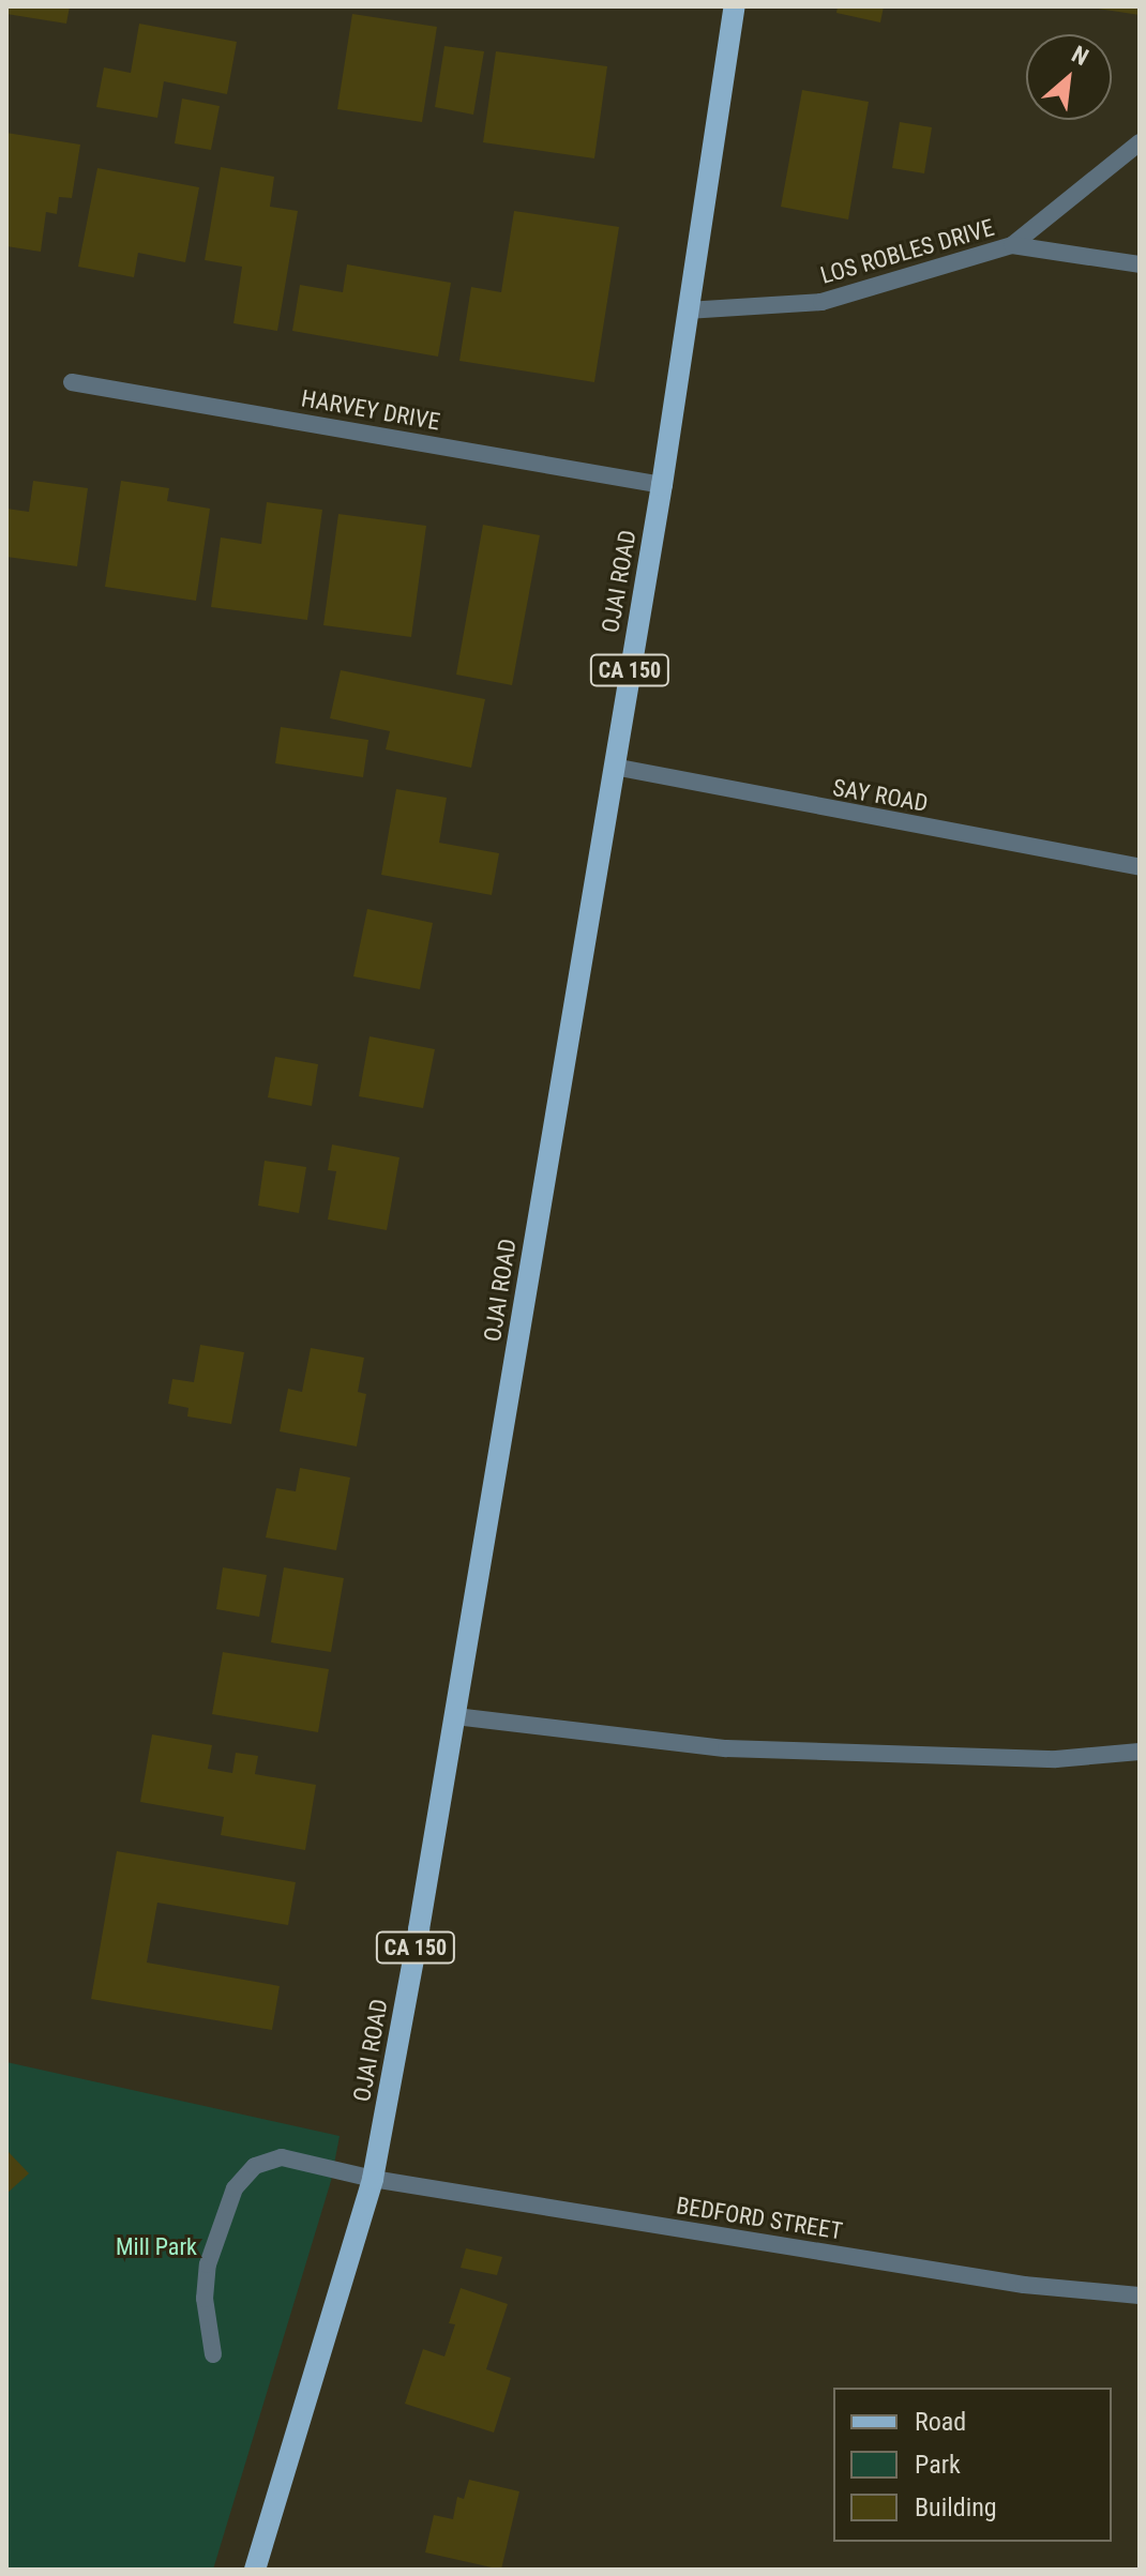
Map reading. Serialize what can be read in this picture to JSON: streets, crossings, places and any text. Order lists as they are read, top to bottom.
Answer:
{
  "streets": {
    "main road": ["OJAI ROAD", "CA 150"],
    "street": [
      "LOS ROBLES DRIVE",
      "HARVEY DRIVE",
      "SAY ROAD",
      "BEDFORD STREET"
    ]
  },
  "crossings": [
    ["LOS ROBLES DRIVE", "OJAI ROAD"],
    ["HARVEY DRIVE", "OJAI ROAD"],
    ["OJAI ROAD", "SAY ROAD"],
    ["OJAI ROAD", "BEDFORD STREET"]
  ],
  "parks": ["Mill Park"],
  "legend": ["Road", "Park", "Building"],
  "north": "top right"
}
